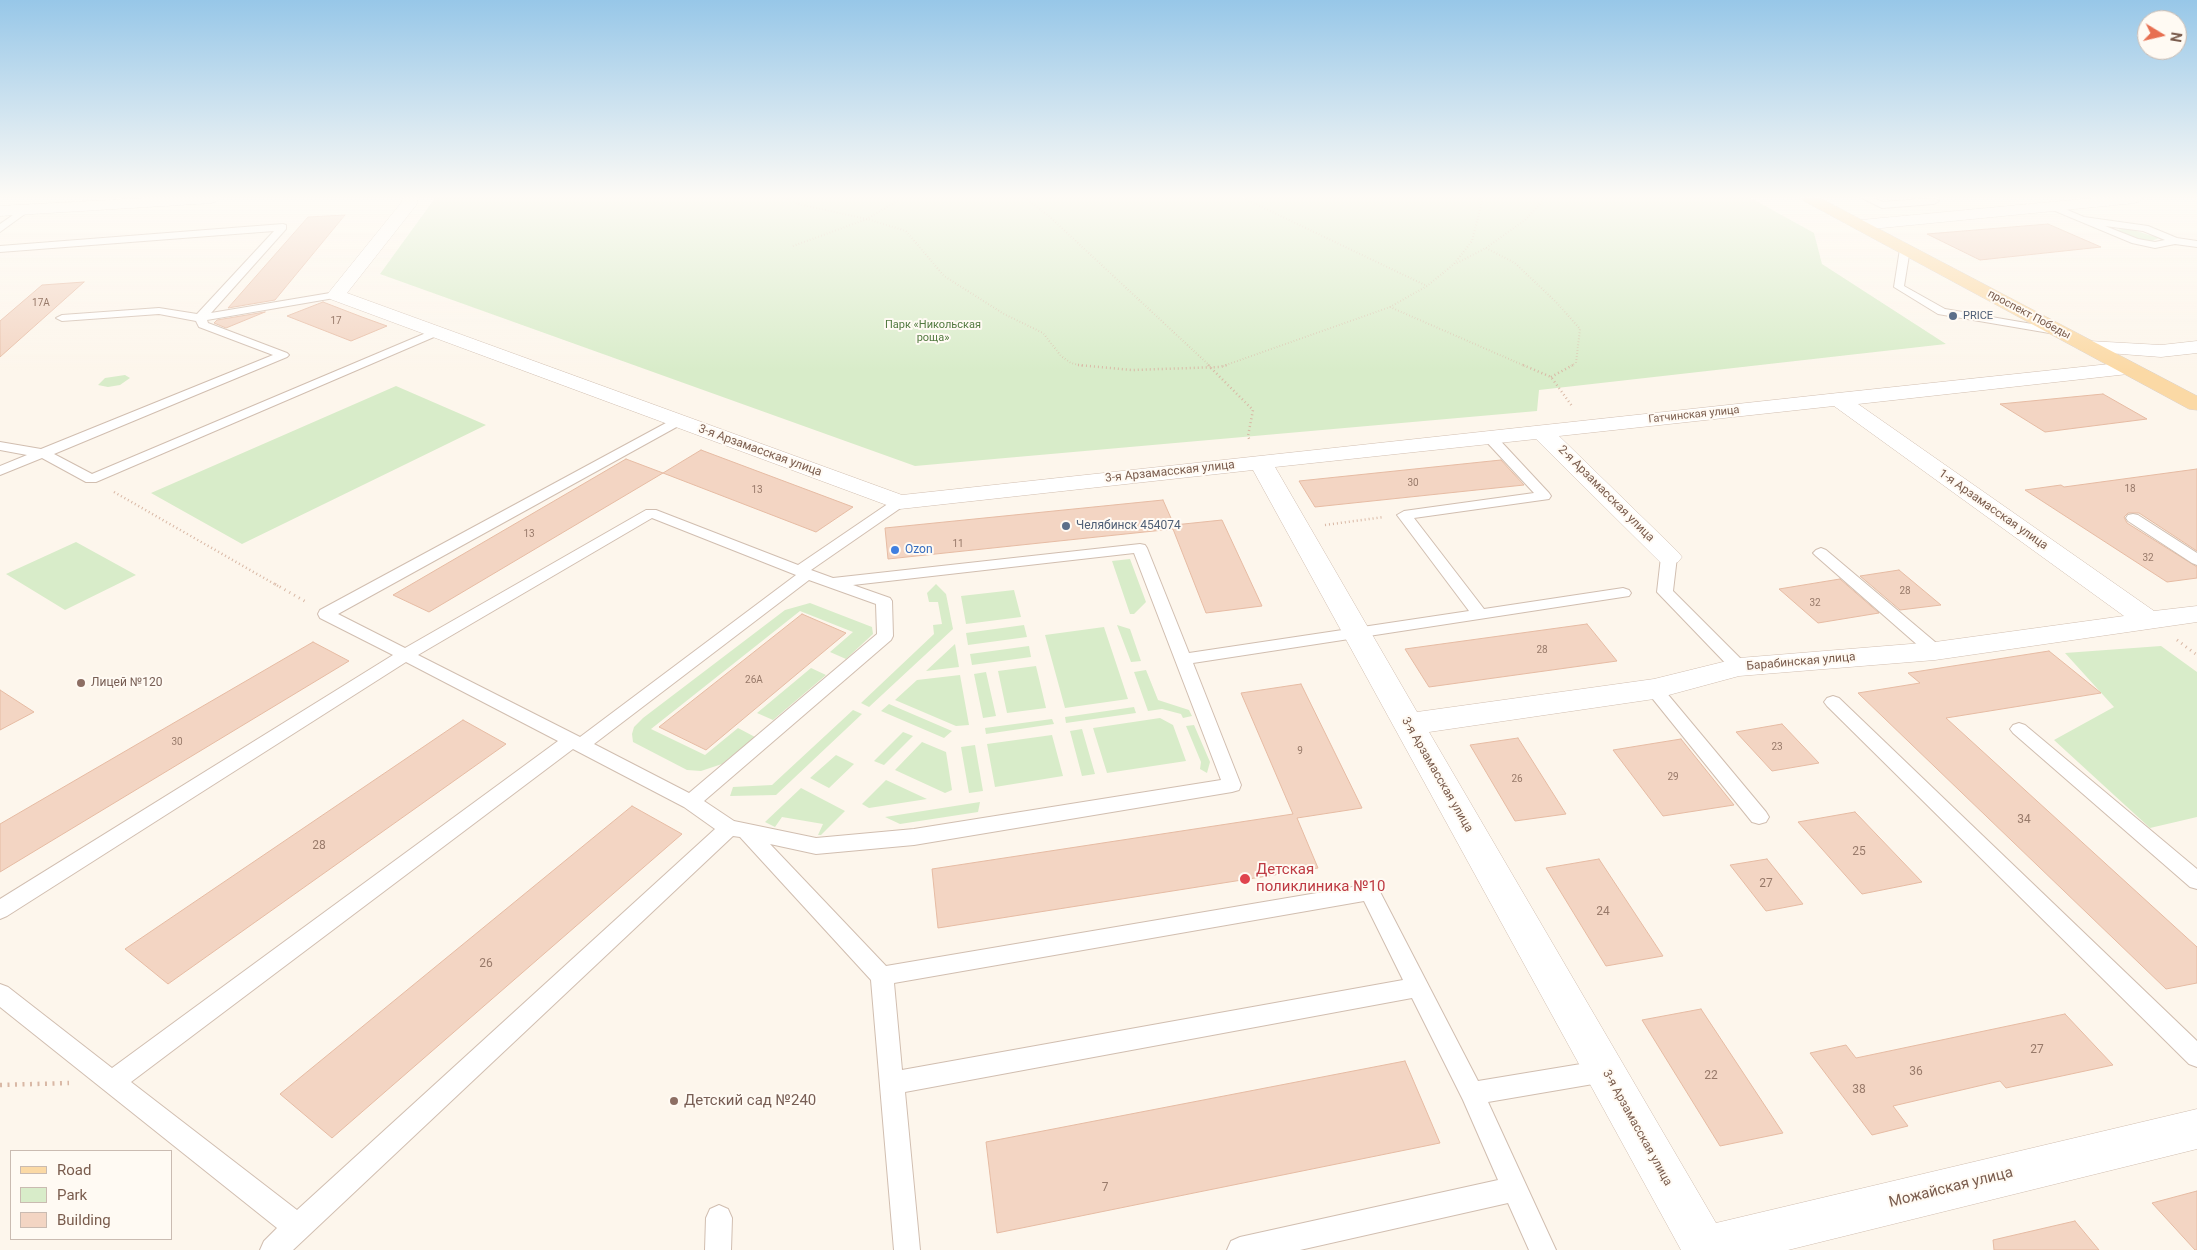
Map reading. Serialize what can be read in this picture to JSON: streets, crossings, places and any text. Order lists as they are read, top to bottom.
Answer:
{
  "streets": {
    "main road": ["проспект Победы"],
    "street": [
      "Гатчинская улица",
      "3-я Арзамасская улица",
      "2-я Арзамасская улица",
      "1-я Арзамасская улица",
      "Барабинская улица",
      "Можайская улица"
    ]
  },
  "crossings": [
    ["проспект Победы", "Гатчинская улица"],
    ["Гатчинская улица", "3-я Арзамасская улица"],
    ["Гатчинская улица", "2-я Арзамасская улица"],
    ["Гатчинская улица", "1-я Арзамасская улица"],
    ["3-я Арзамасская улица", "Барабинская улица"],
    ["3-я Арзамасская улица", "Можайская улица"],
    ["1-я Арзамасская улица", "Барабинская улица"]
  ],
  "parks": ["Парк «Никольская роща»"],
  "places": [
    "PRICE",
    "Челябинск 454074",
    "Ozon",
    "Лицей №120",
    "Детская поликлиника №10",
    "Детский сад №240"
  ],
  "house_numbers": [
    "17А",
    "17",
    "30",
    "18",
    "13",
    "13",
    "11",
    "32",
    "28",
    "32",
    "28",
    "26А",
    "30",
    "23",
    "9",
    "29",
    "26",
    "34",
    "28",
    "25",
    "27",
    "24",
    "26",
    "27",
    "36",
    "22",
    "38",
    "7"
  ],
  "legend": ["Road", "Park", "Building"],
  "north": "right"
}
